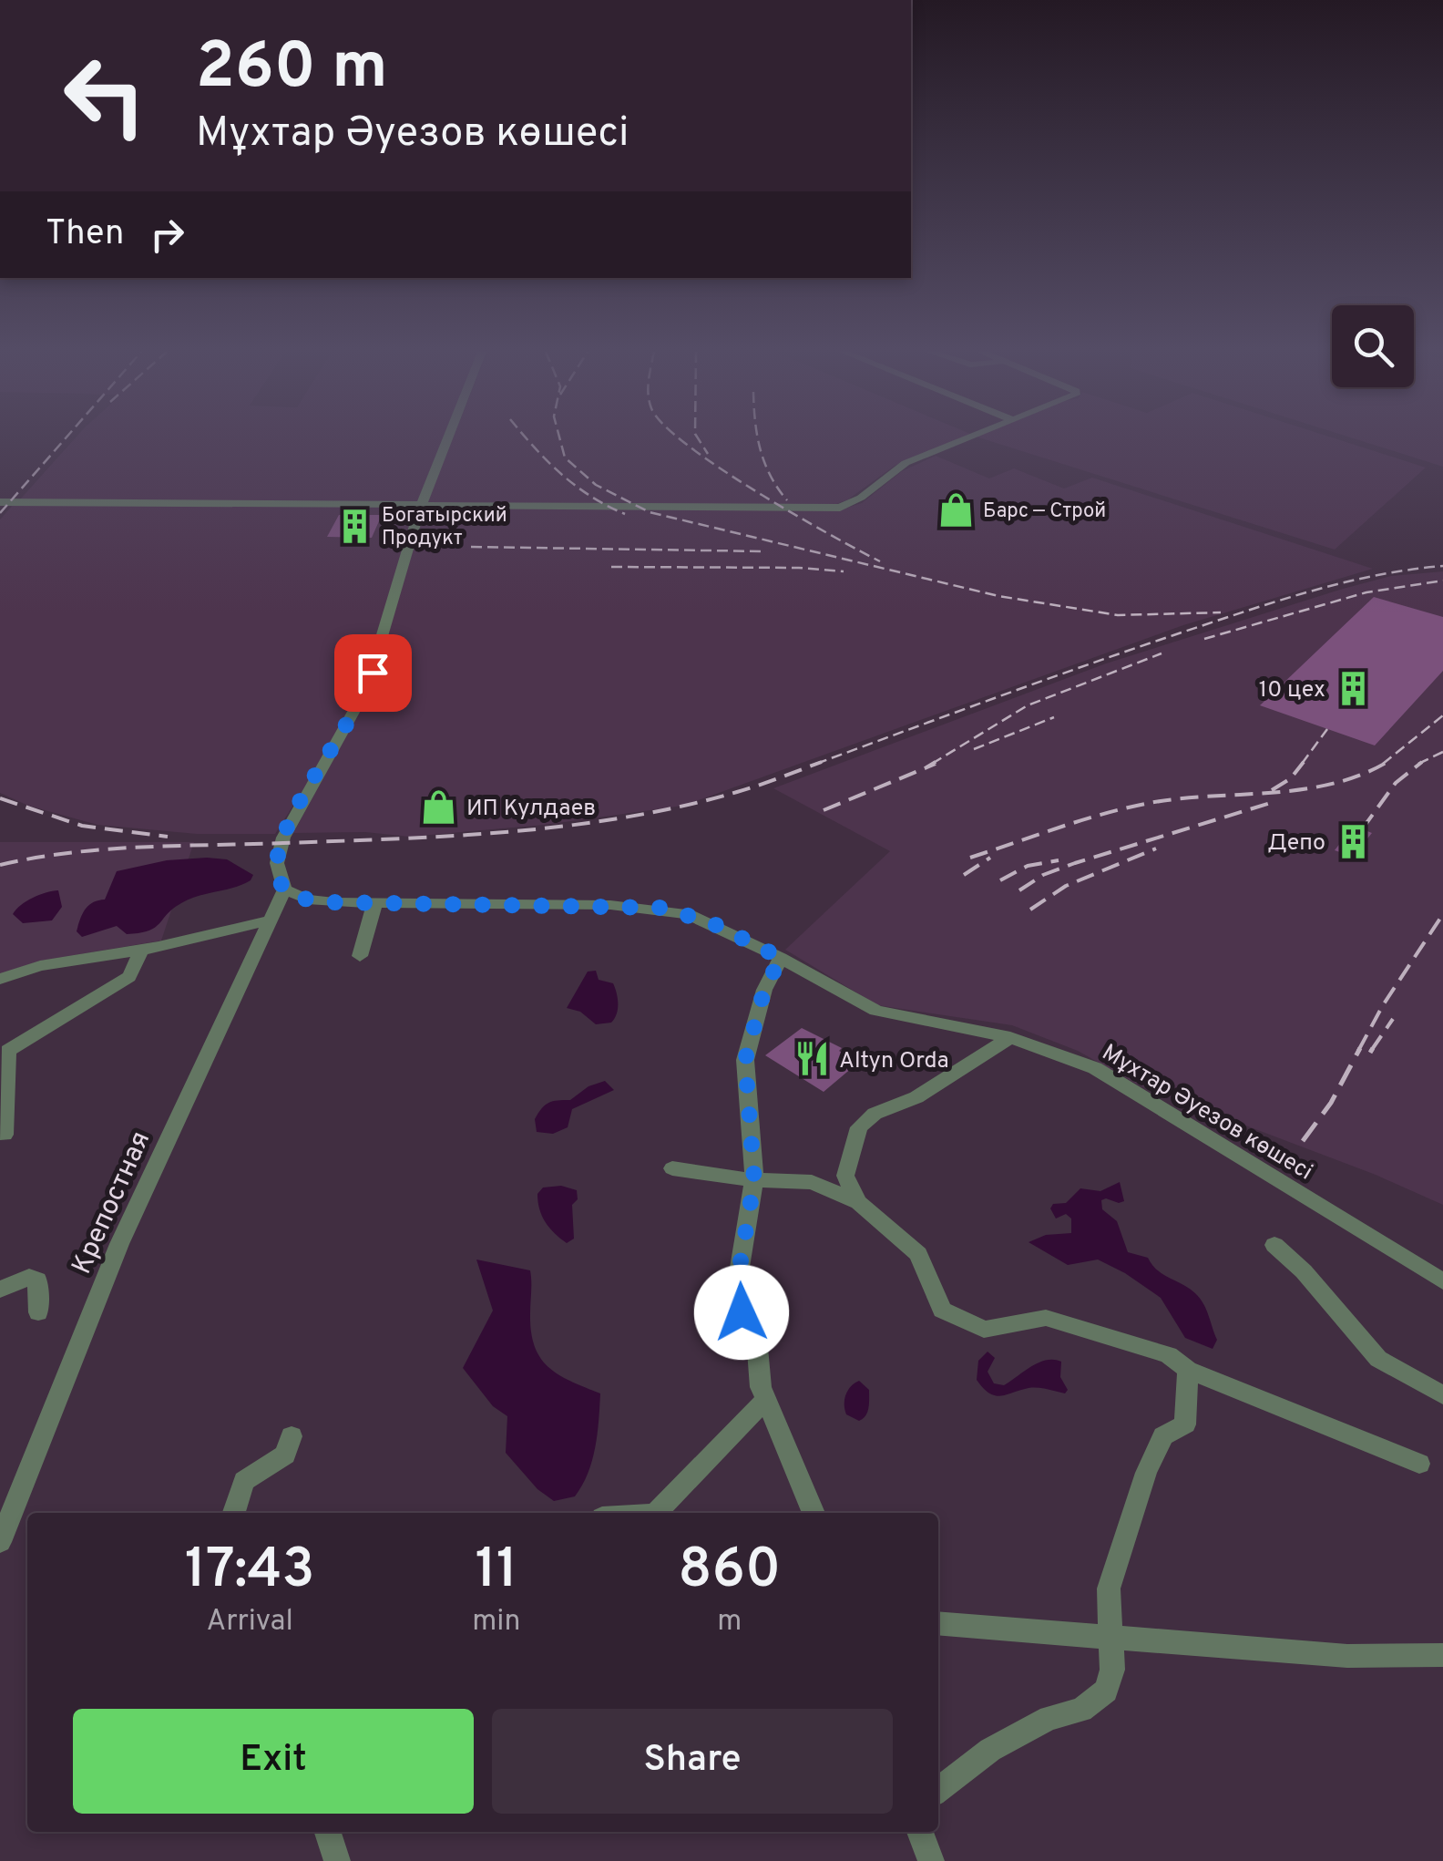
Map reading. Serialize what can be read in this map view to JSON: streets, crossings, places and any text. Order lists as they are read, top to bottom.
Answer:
{
  "streets": {
    "street": ["Мұхтар Әуезов көшесі", "Крепостная"]
  },
  "crossings": [
    ["Мұхтар Әуезов көшесі", "Крепостная"]
  ],
  "places": {
    "shop": ["Барс — Строй", "ИП Кулдаев"],
    "building": ["Богатырский Продукт", "10 цех", "Депо"],
    "restaurant": ["Altyn Orda"]
  },
  "page": {
    "turn": ["260 m", "Мұхтар Әуезов көшесі"],
    "then": "Then",
    "eta": [
      "17:43",
      "Arrival",
      "11",
      "min",
      "860",
      "m"
    ],
    "buttons": ["Exit", "Share"]
  }
}
